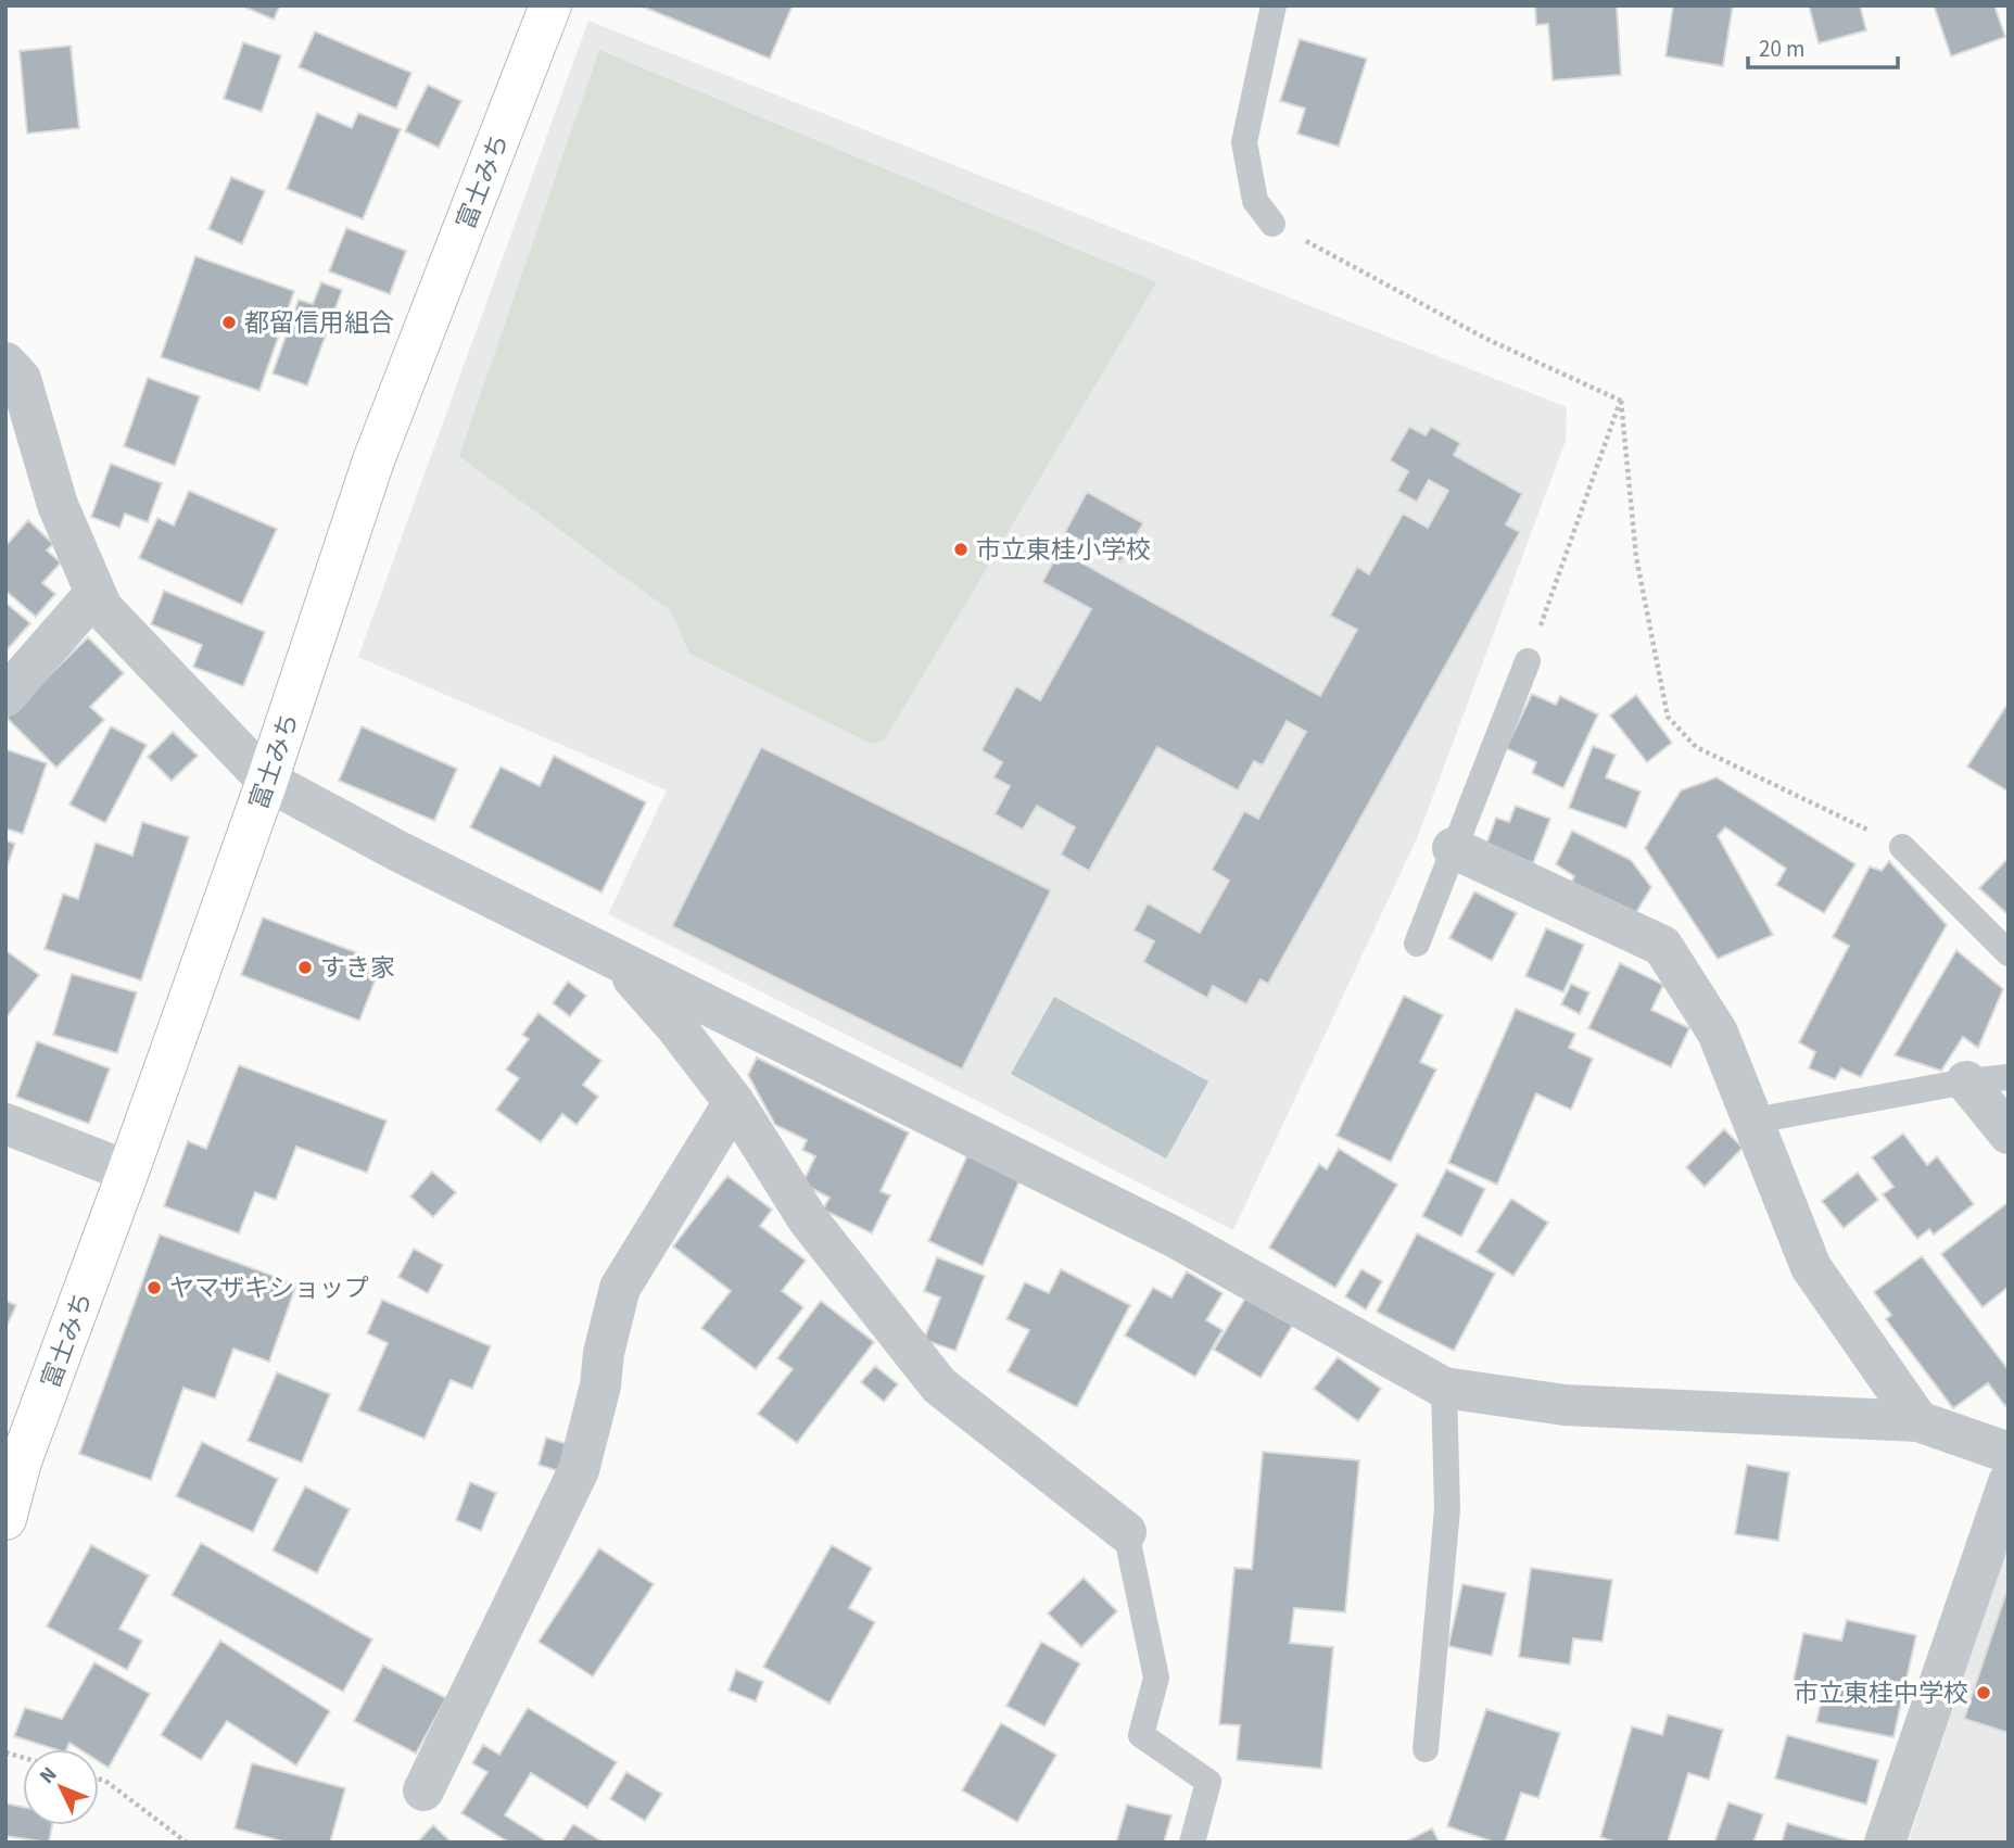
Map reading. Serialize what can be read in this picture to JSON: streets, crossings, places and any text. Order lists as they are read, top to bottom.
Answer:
{
  "streets": {
    "highway": ["富士みち"]
  },
  "places": [
    "都留信用組合",
    "市立東桂小学校",
    "すき家",
    "ヤマザキショップ",
    "市立東桂中学校"
  ],
  "scale_bar": "20 m",
  "north": "top left"
}
